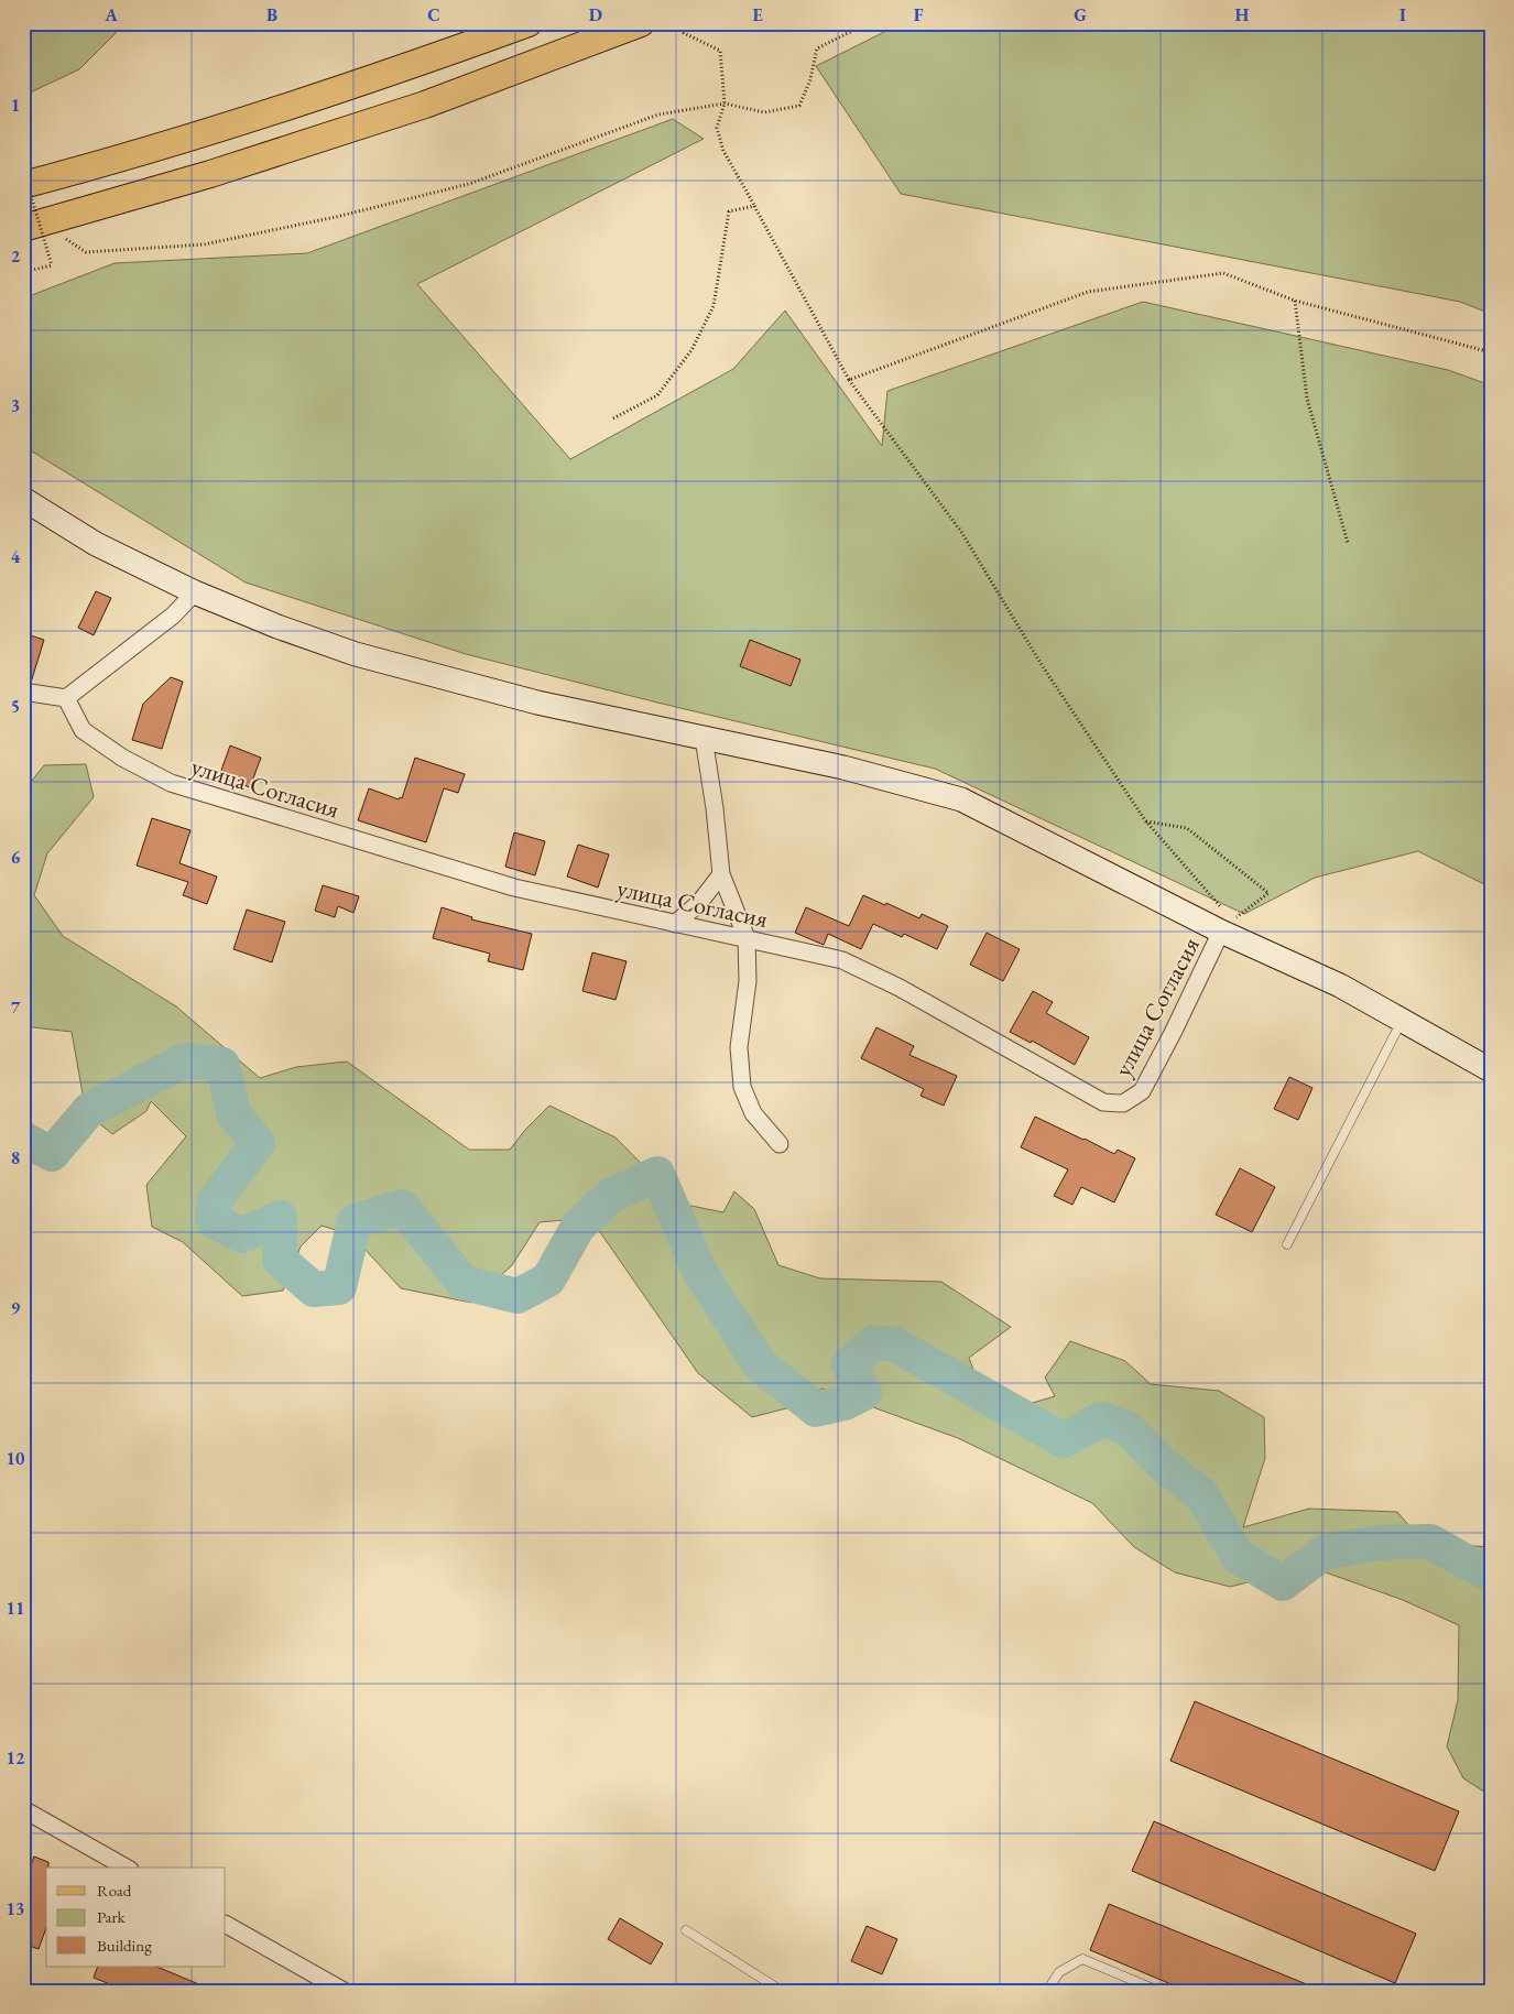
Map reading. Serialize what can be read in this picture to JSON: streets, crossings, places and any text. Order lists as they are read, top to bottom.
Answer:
{
  "streets": {
    "street": ["улица Согласия"]
  },
  "legend": ["Road", "Park", "Building"],
  "grid": {
    "columns": [
      "A",
      "B",
      "C",
      "D",
      "E",
      "F",
      "G",
      "H",
      "I"
    ],
    "rows": [
      "1",
      "2",
      "3",
      "4",
      "5",
      "6",
      "7",
      "8",
      "9",
      "10",
      "11",
      "12",
      "13"
    ]
  }
}
